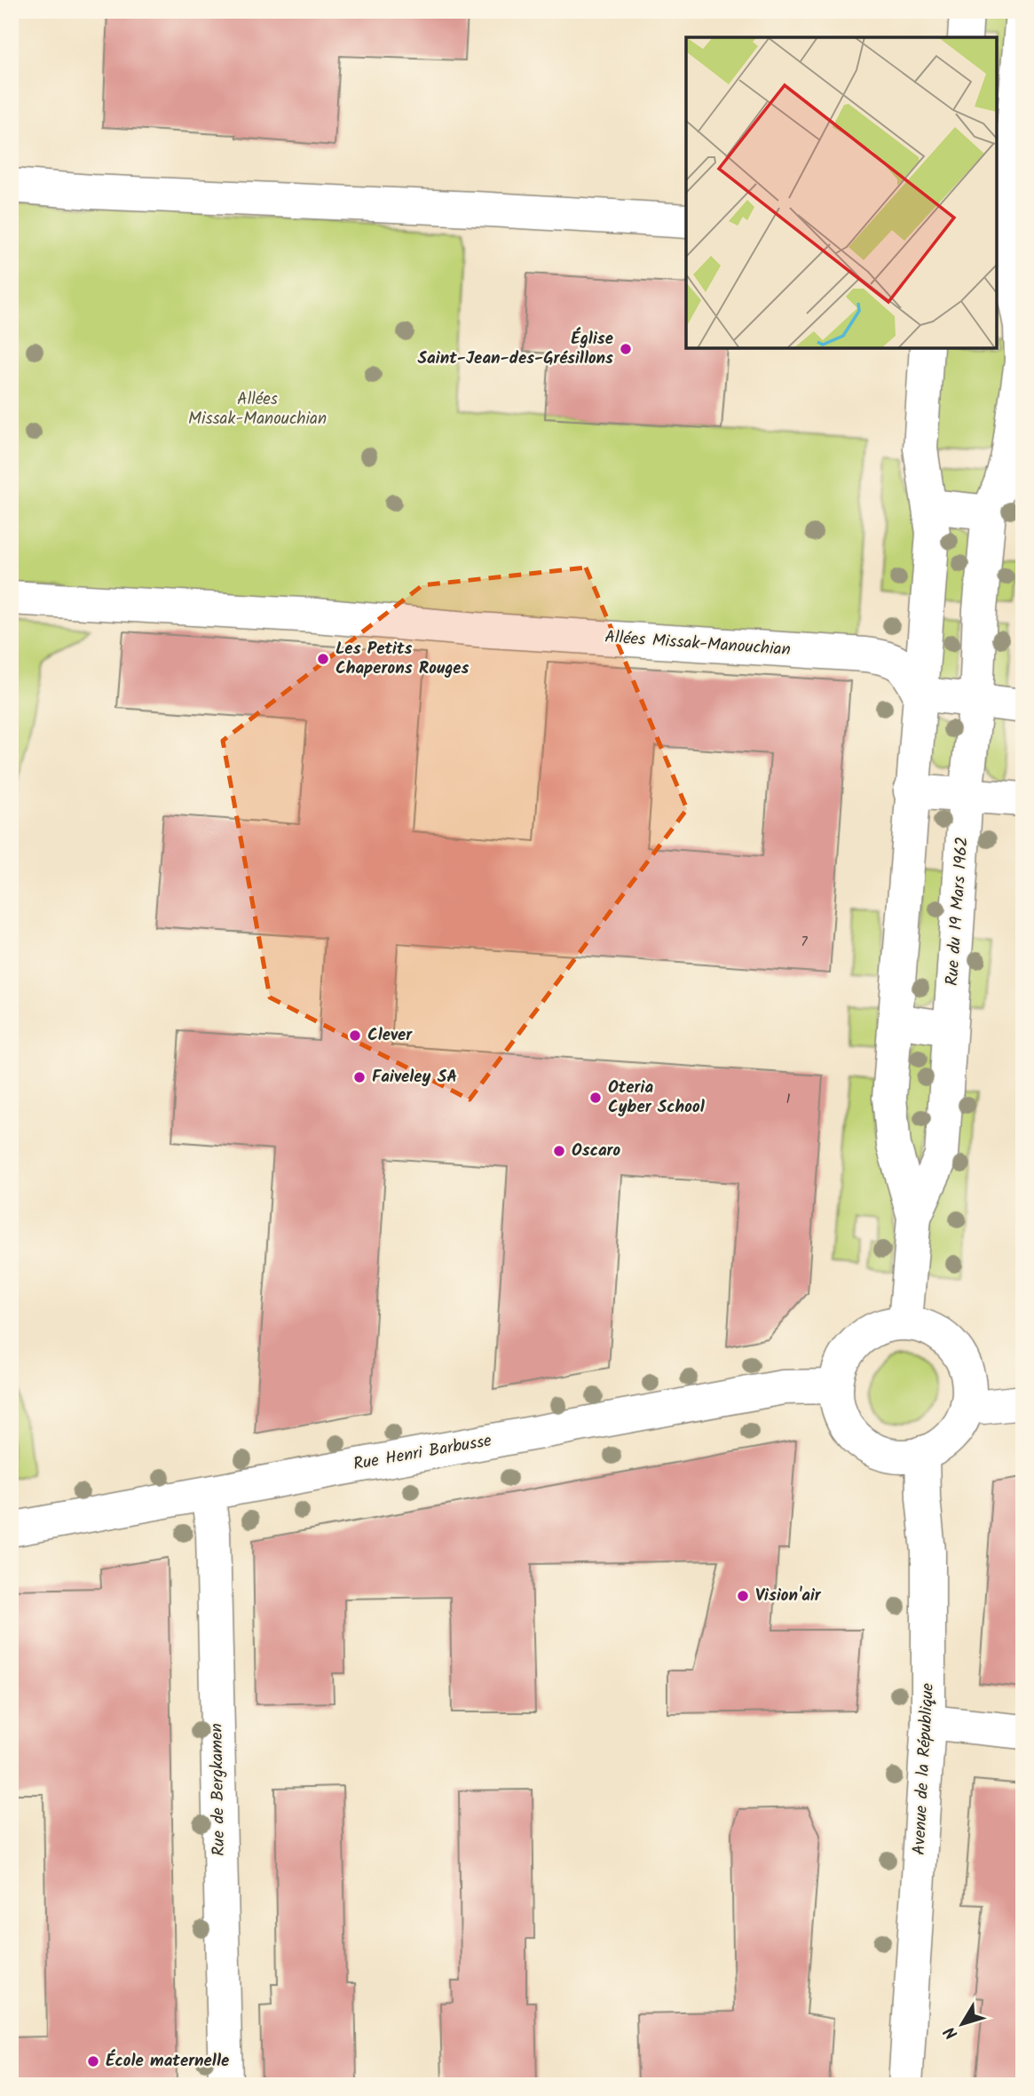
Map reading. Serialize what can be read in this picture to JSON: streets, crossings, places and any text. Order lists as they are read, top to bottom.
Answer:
{
  "streets": {
    "street": [
      "Allées Missak-Manouchian",
      "Rue du 19 Mars 1962",
      "Rue Henri Barbusse",
      "Avenue de la République",
      "Rue de Bergkamen"
    ]
  },
  "crossings": [
    ["Allées Missak-Manouchian", "Rue du 19 Mars 1962"],
    ["Rue du 19 Mars 1962", "Rue Henri Barbusse"],
    ["Rue du 19 Mars 1962", "Avenue de la République"],
    ["Rue Henri Barbusse", "Avenue de la République"],
    ["Rue Henri Barbusse", "Rue de Bergkamen"]
  ],
  "parks": ["Allées Missak-Manouchian"],
  "places": [
    "Église Saint-Jean-des-Grésillons",
    "Les Petits Chaperons Rouges",
    "Clever",
    "Faiveley SA",
    "Oteria Cyber School",
    "Oscaro",
    "Vision'air",
    "École maternelle"
  ],
  "house_numbers": ["7", "1"],
  "north": "bottom left"
}
